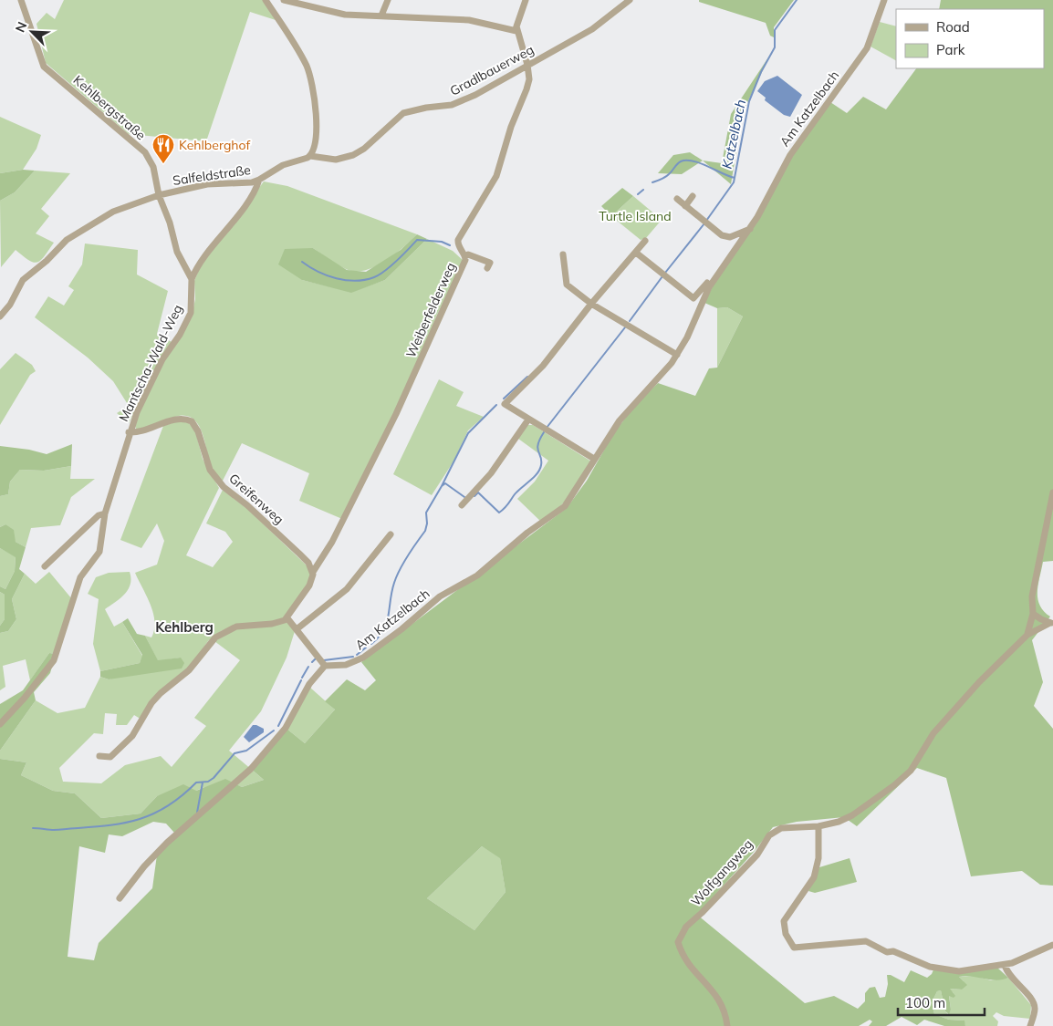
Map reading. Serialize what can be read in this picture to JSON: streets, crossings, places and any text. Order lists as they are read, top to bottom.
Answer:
{
  "streets": {
    "street": [
      "Gradlbauerweg",
      "Kehlbergstraße",
      "Am Katzelbach",
      "Salfeldstraße",
      "Weiberfelderweg",
      "Mantscha-Wald-Weg",
      "Greifenweg",
      "Wolfgangweg"
    ]
  },
  "crossings": [
    ["Gradlbauerweg", "Salfeldstraße"],
    ["Gradlbauerweg", "Weiberfelderweg"],
    ["Kehlbergstraße", "Salfeldstraße"],
    ["Kehlbergstraße", "Mantscha-Wald-Weg"],
    ["Salfeldstraße", "Mantscha-Wald-Weg"],
    ["Weiberfelderweg", "Greifenweg"],
    ["Mantscha-Wald-Weg", "Greifenweg"]
  ],
  "districts": ["Kehlberg"],
  "water": ["Katzelbach"],
  "parks": ["Turtle Island"],
  "places": {
    "restaurant": ["Kehlberghof"]
  },
  "legend": ["Road", "Park"],
  "scale_bar": "100 m",
  "north": "top left"
}
